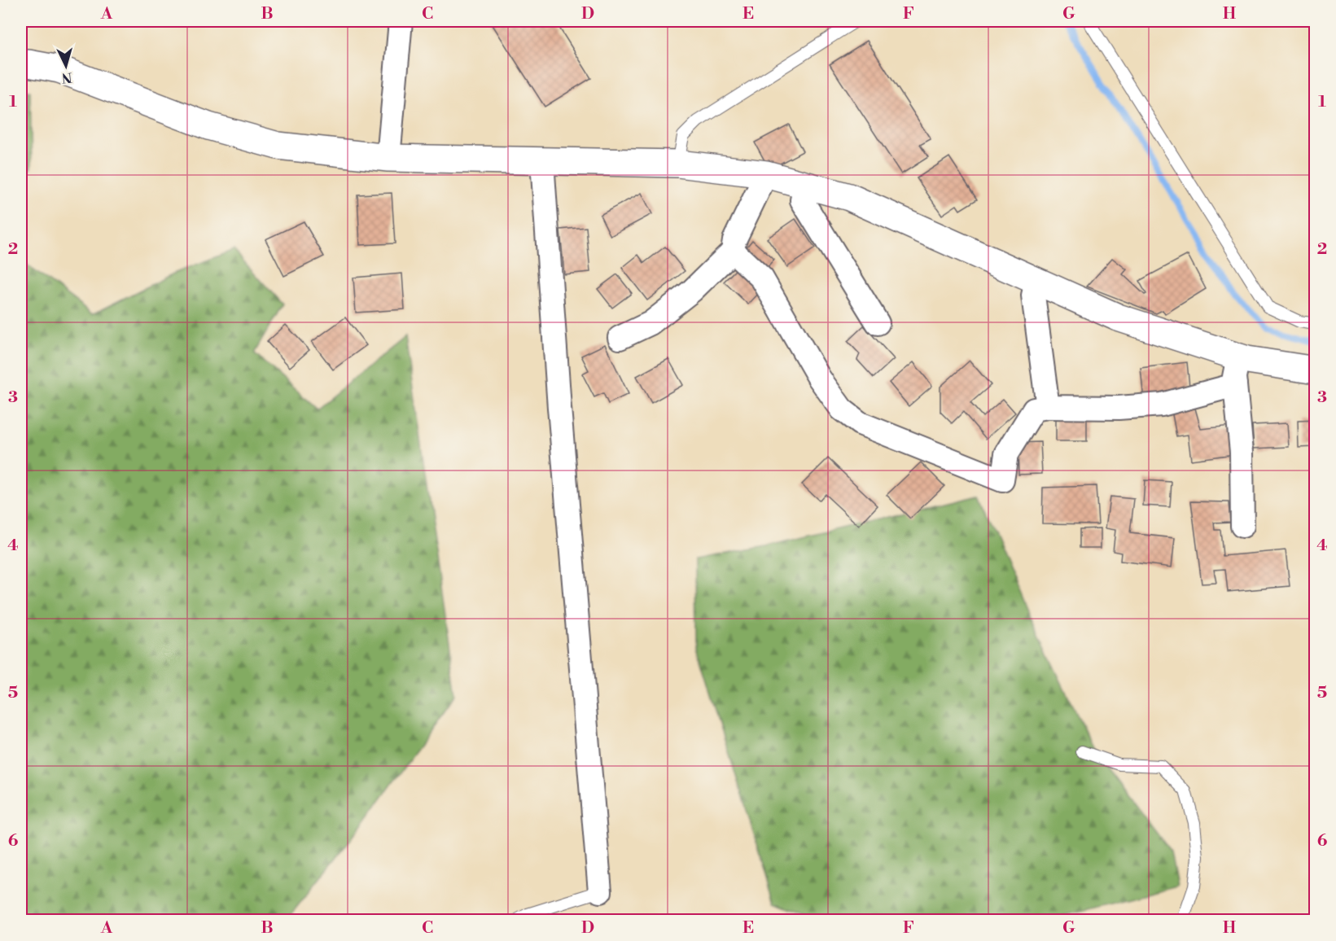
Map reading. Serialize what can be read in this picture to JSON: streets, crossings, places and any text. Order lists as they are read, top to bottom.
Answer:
{
  "north": "bottom",
  "grid": {
    "columns": [
      "A",
      "B",
      "C",
      "D",
      "E",
      "F",
      "G",
      "H"
    ],
    "rows": [
      "1",
      "2",
      "3",
      "4",
      "5",
      "6"
    ]
  }
}
